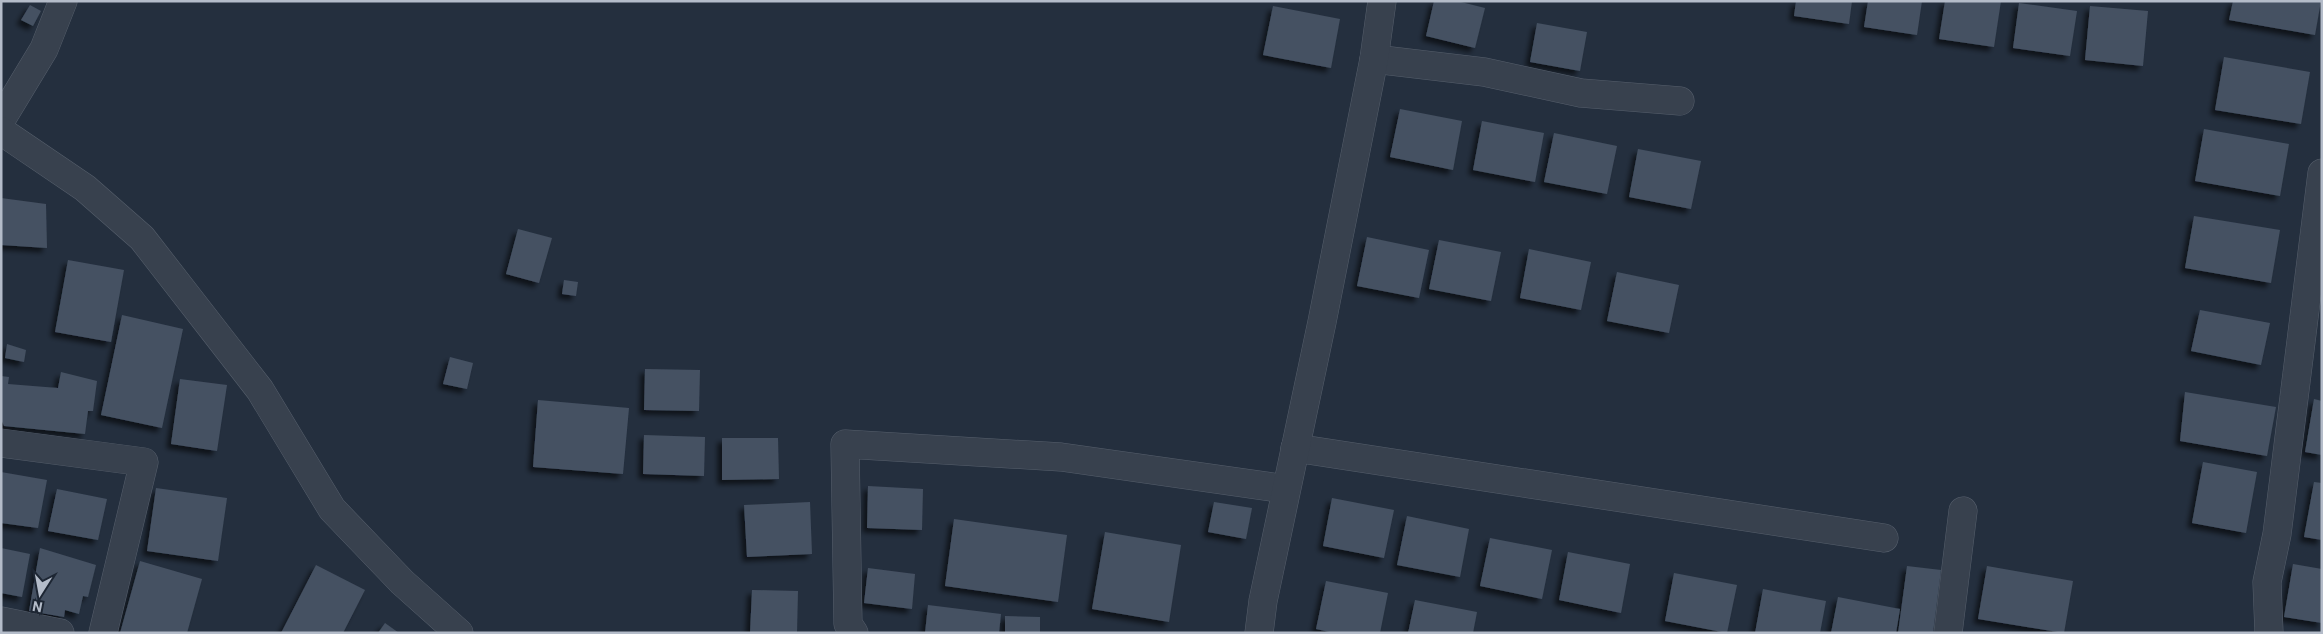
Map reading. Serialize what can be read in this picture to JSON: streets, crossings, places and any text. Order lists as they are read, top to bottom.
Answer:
{
  "north": "bottom"
}
